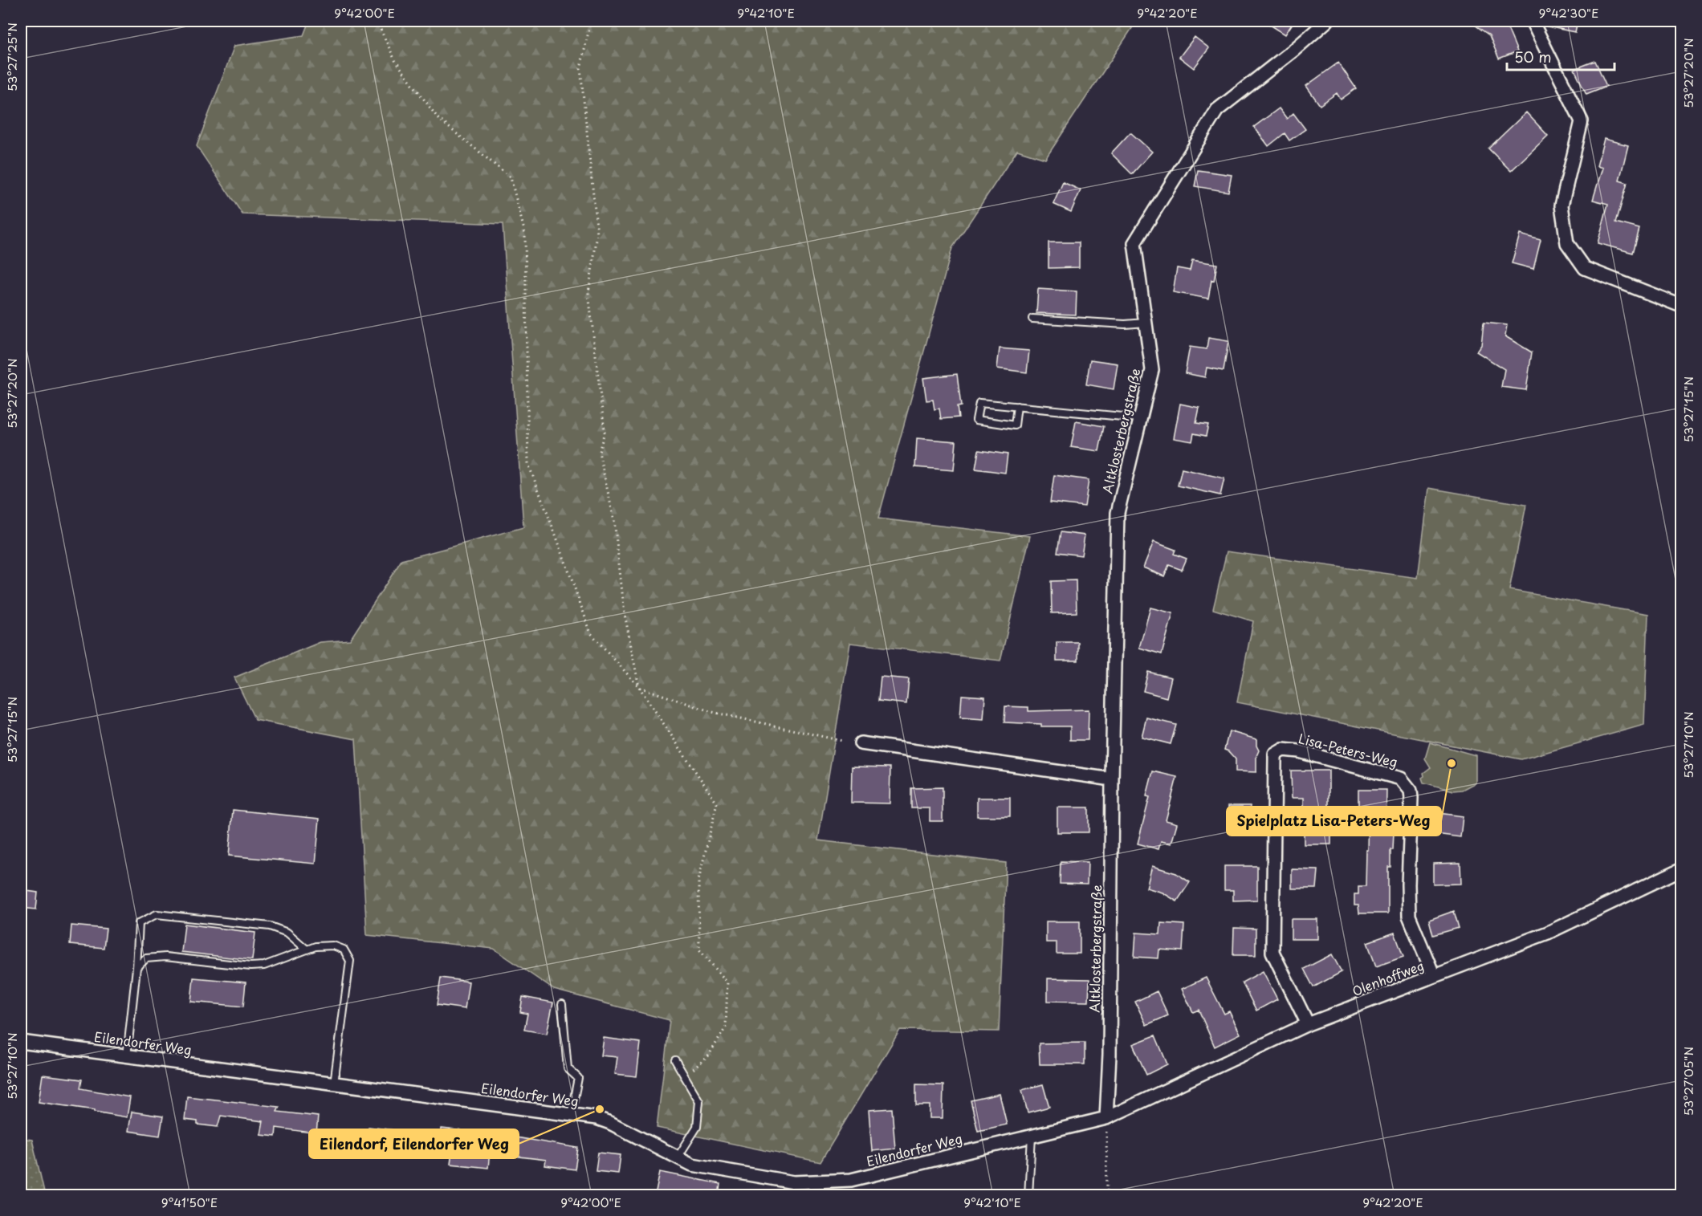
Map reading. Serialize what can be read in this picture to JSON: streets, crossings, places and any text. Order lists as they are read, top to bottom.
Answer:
{
  "streets": {
    "street": [
      "Altklosterbergstraße",
      "Lisa-Peters-Weg",
      "Olenhoffweg",
      "Eilendorfer Weg"
    ]
  },
  "crossings": [
    ["Altklosterbergstraße", "Olenhoffweg"],
    ["Altklosterbergstraße", "Eilendorfer Weg"],
    ["Lisa-Peters-Weg", "Olenhoffweg"],
    ["Olenhoffweg", "Eilendorfer Weg"]
  ],
  "places": ["Spielplatz Lisa-Peters-Weg", "Eilendorf, Eilendorfer Weg"],
  "scale_bar": "50 m",
  "coordinates": [
    "9°42'00\"E",
    "9°42'10\"E",
    "9°42'20\"E",
    "9°42'30\"E",
    "53°27'25\"N",
    "53°27'20\"N",
    "53°27'15\"N",
    "53°27'10\"N",
    "53°27'05\"N",
    "9°41'50\"E"
  ]
}
